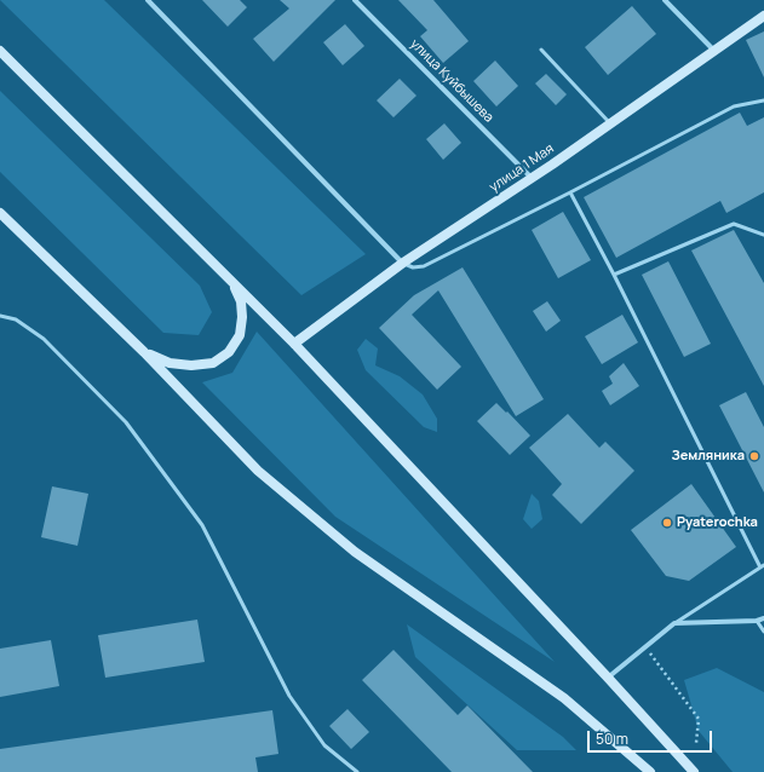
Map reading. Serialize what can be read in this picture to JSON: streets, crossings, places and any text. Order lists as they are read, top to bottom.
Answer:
{
  "streets": {
    "main road": ["улица 1 Мая"],
    "street": ["улица Куйбышева"]
  },
  "crossings": [
    ["улица Куйбышева", "улица 1 Мая"]
  ],
  "places": ["Земляника", "Pyaterochka"],
  "scale_bar": "50 m"
}
